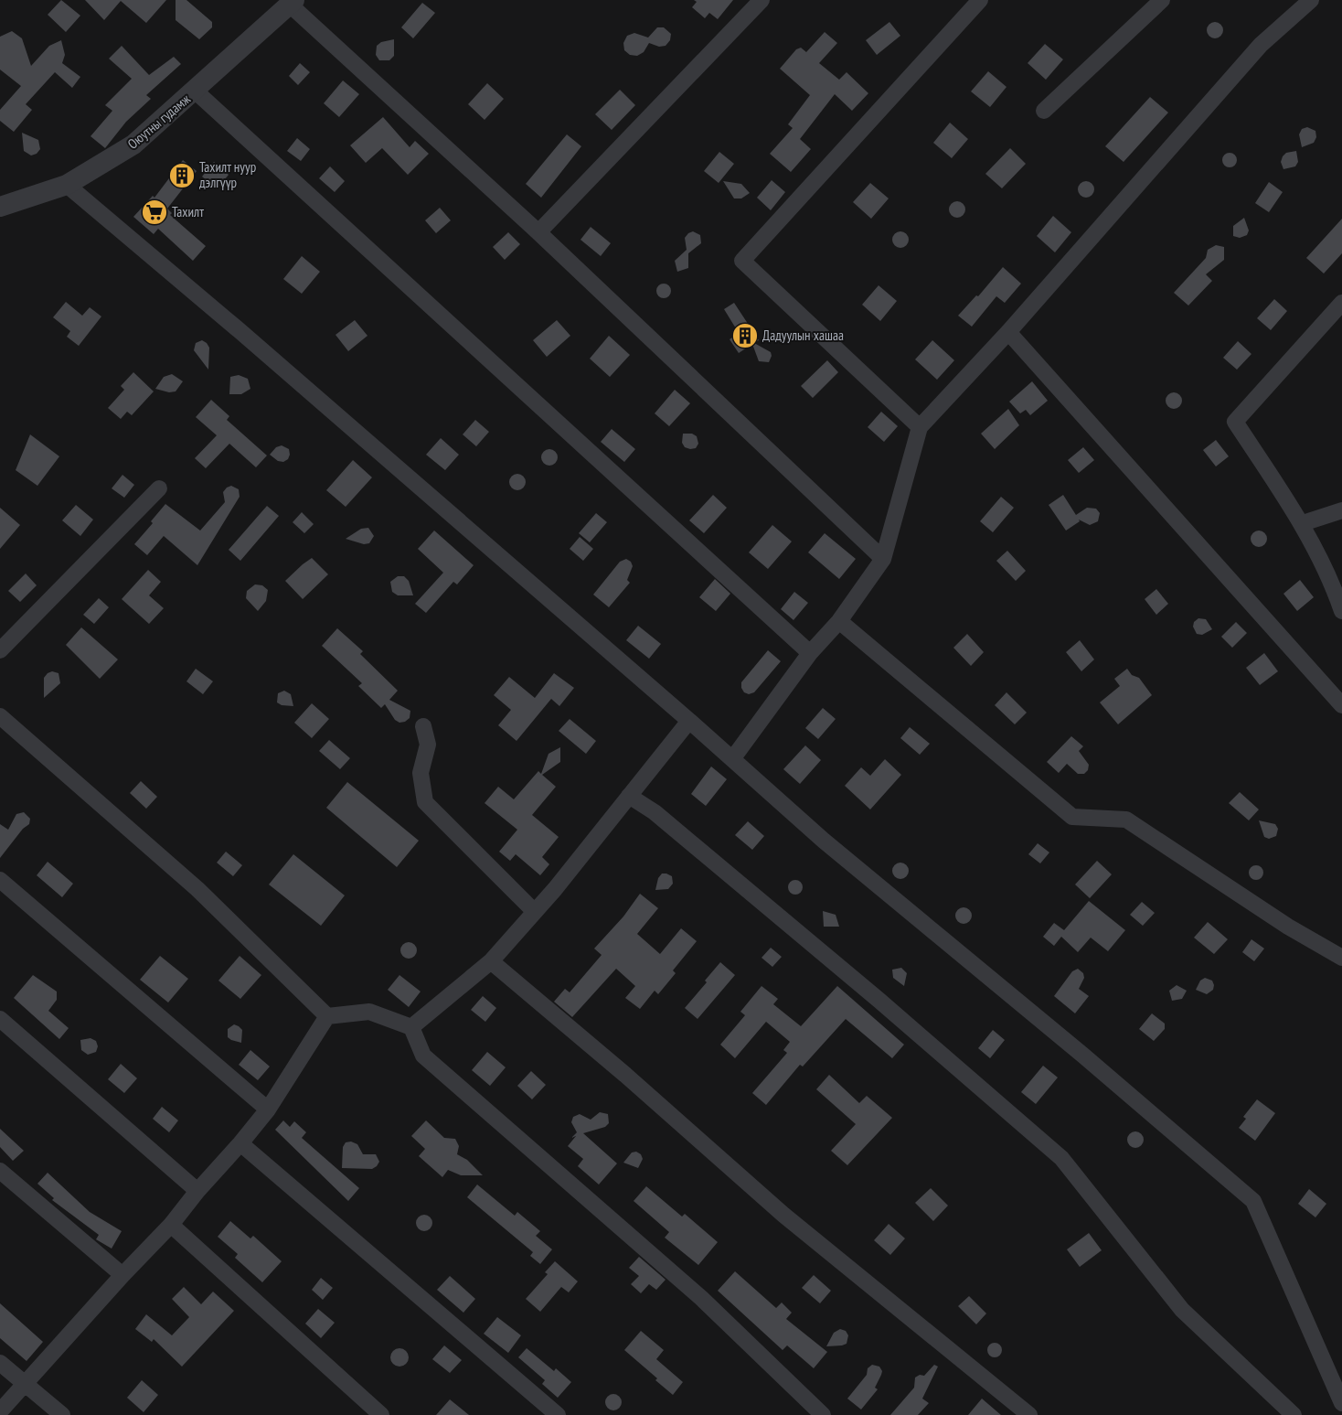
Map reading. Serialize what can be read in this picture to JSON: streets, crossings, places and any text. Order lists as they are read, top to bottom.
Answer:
{
  "streets": {
    "street": ["Оюутны гудамж"]
  },
  "places": {
    "building": ["Тахилт нуур дэлгүүр", "Дадуулын хашаа"],
    "supermarket": ["Тахилт"]
  }
}
